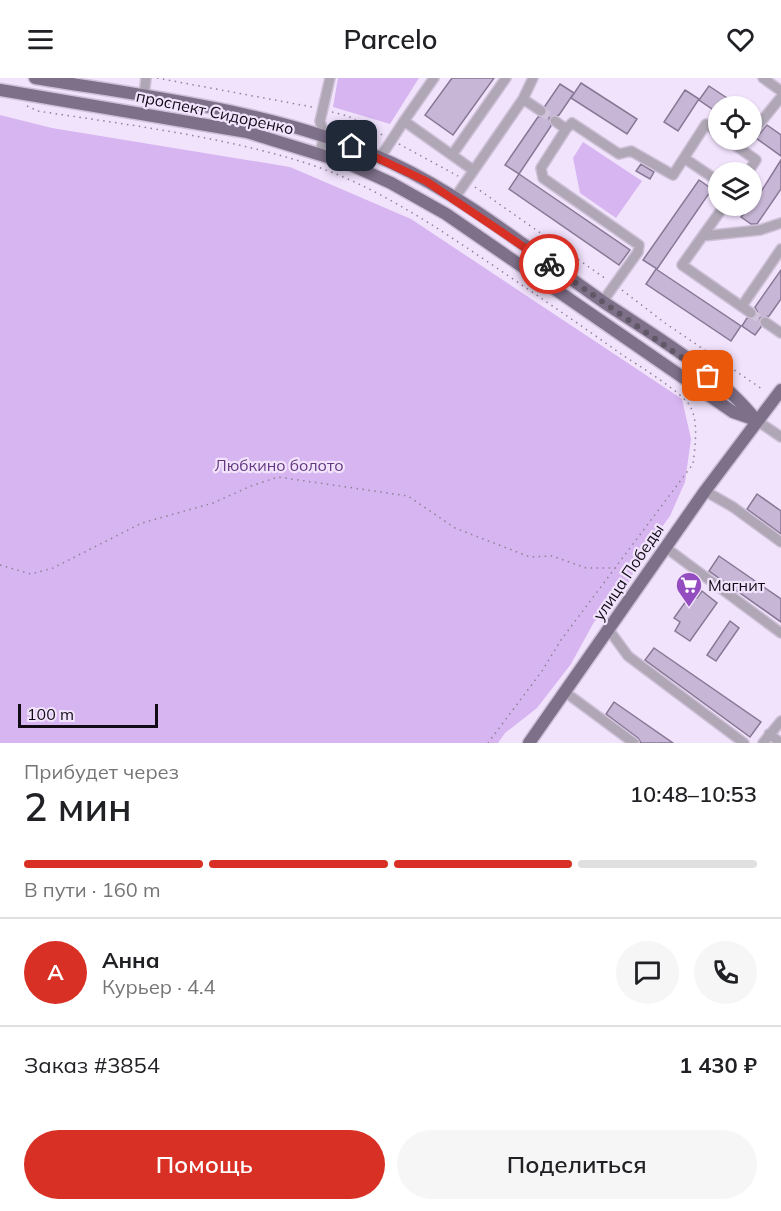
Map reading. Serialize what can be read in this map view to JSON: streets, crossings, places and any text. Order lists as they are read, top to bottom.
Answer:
{
  "streets": {
    "main road": ["проспект Сидоренко", "улица Победы"]
  },
  "crossings": [
    ["проспект Сидоренко", "улица Победы"]
  ],
  "parks": ["Любкино болото"],
  "places": {
    "supermarket": ["Магнит"]
  },
  "scale_bar": "100 m",
  "page": {
    "header": "Parcelo",
    "scale": "100 m",
    "heading": ["2 мин", "Прибудет через", "10:48–10:53"],
    "panel": [
      "Анна",
      "Курьер · 4.4",
      "Заказ #3854",
      "1 430 ₽"
    ],
    "bar": "В пути · 160 m",
    "round": "А",
    "buttons": ["Помощь", "Поделиться"]
  }
}
